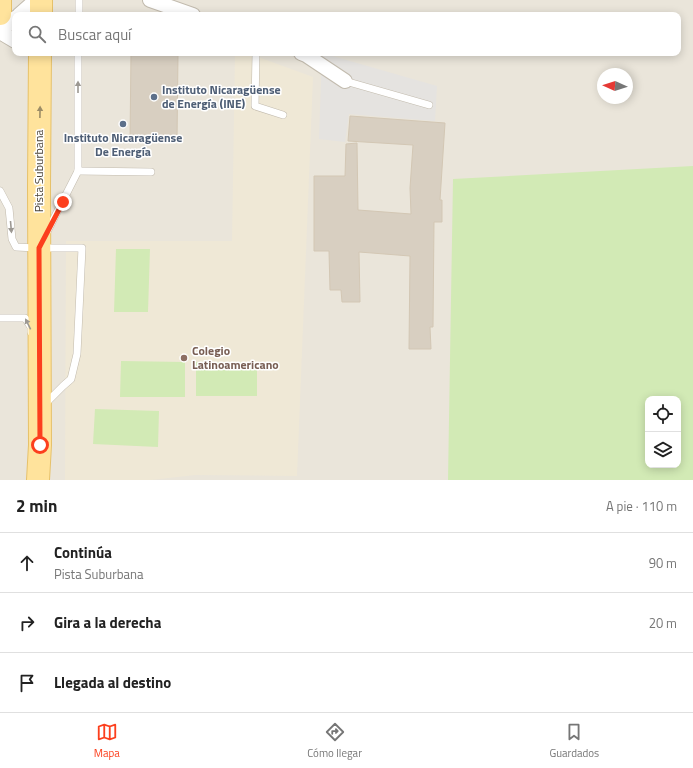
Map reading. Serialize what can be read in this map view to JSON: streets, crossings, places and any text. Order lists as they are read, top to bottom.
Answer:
{
  "streets": {
    "main road": ["Pista Suburbana"]
  },
  "one_way": ["Pista Suburbana"],
  "places": ["Instituto Nicaragüense de Energía (INE)", "Instituto Nicaragüense De Energía", "Colegio Latinoamericano"],
  "north": "left",
  "page": {
    "search": "Buscar aquí",
    "heading": ["2 min", "A pie · 110 m"],
    "list": [
      ["Continúa", "Pista Suburbana", "90 m"],
      ["Gira a la derecha", "20 m"],
      "Llegada al destino"
    ],
    "nav": ["Mapa", "Cómo llegar", "Guardados"]
  }
}
